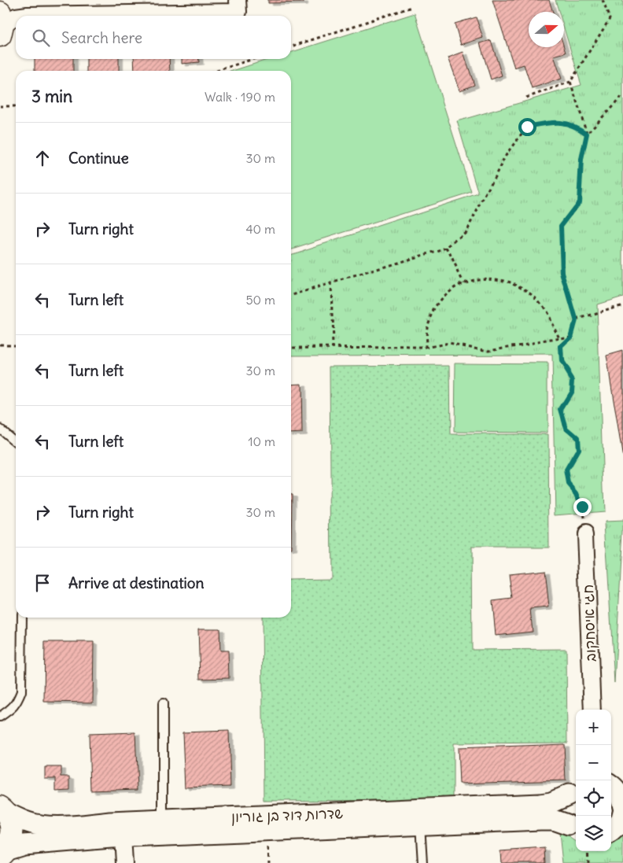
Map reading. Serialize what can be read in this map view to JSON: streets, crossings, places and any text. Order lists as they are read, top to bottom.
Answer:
{
  "streets": {
    "street": ["חגי איסחקוב", "שדרות דוד בן גוריון"]
  },
  "north": "right",
  "page": {
    "search": "Search here",
    "heading": ["3 min", "Walk · 190 m"],
    "list": [
      ["Continue", "30 m"],
      ["Turn right", "40 m"],
      ["Turn left", "50 m"],
      ["Turn left", "30 m"],
      ["Turn left", "10 m"],
      ["Turn right", "30 m"],
      "Arrive at destination"
    ],
    "map_buttons": ["+", "−"]
  }
}
